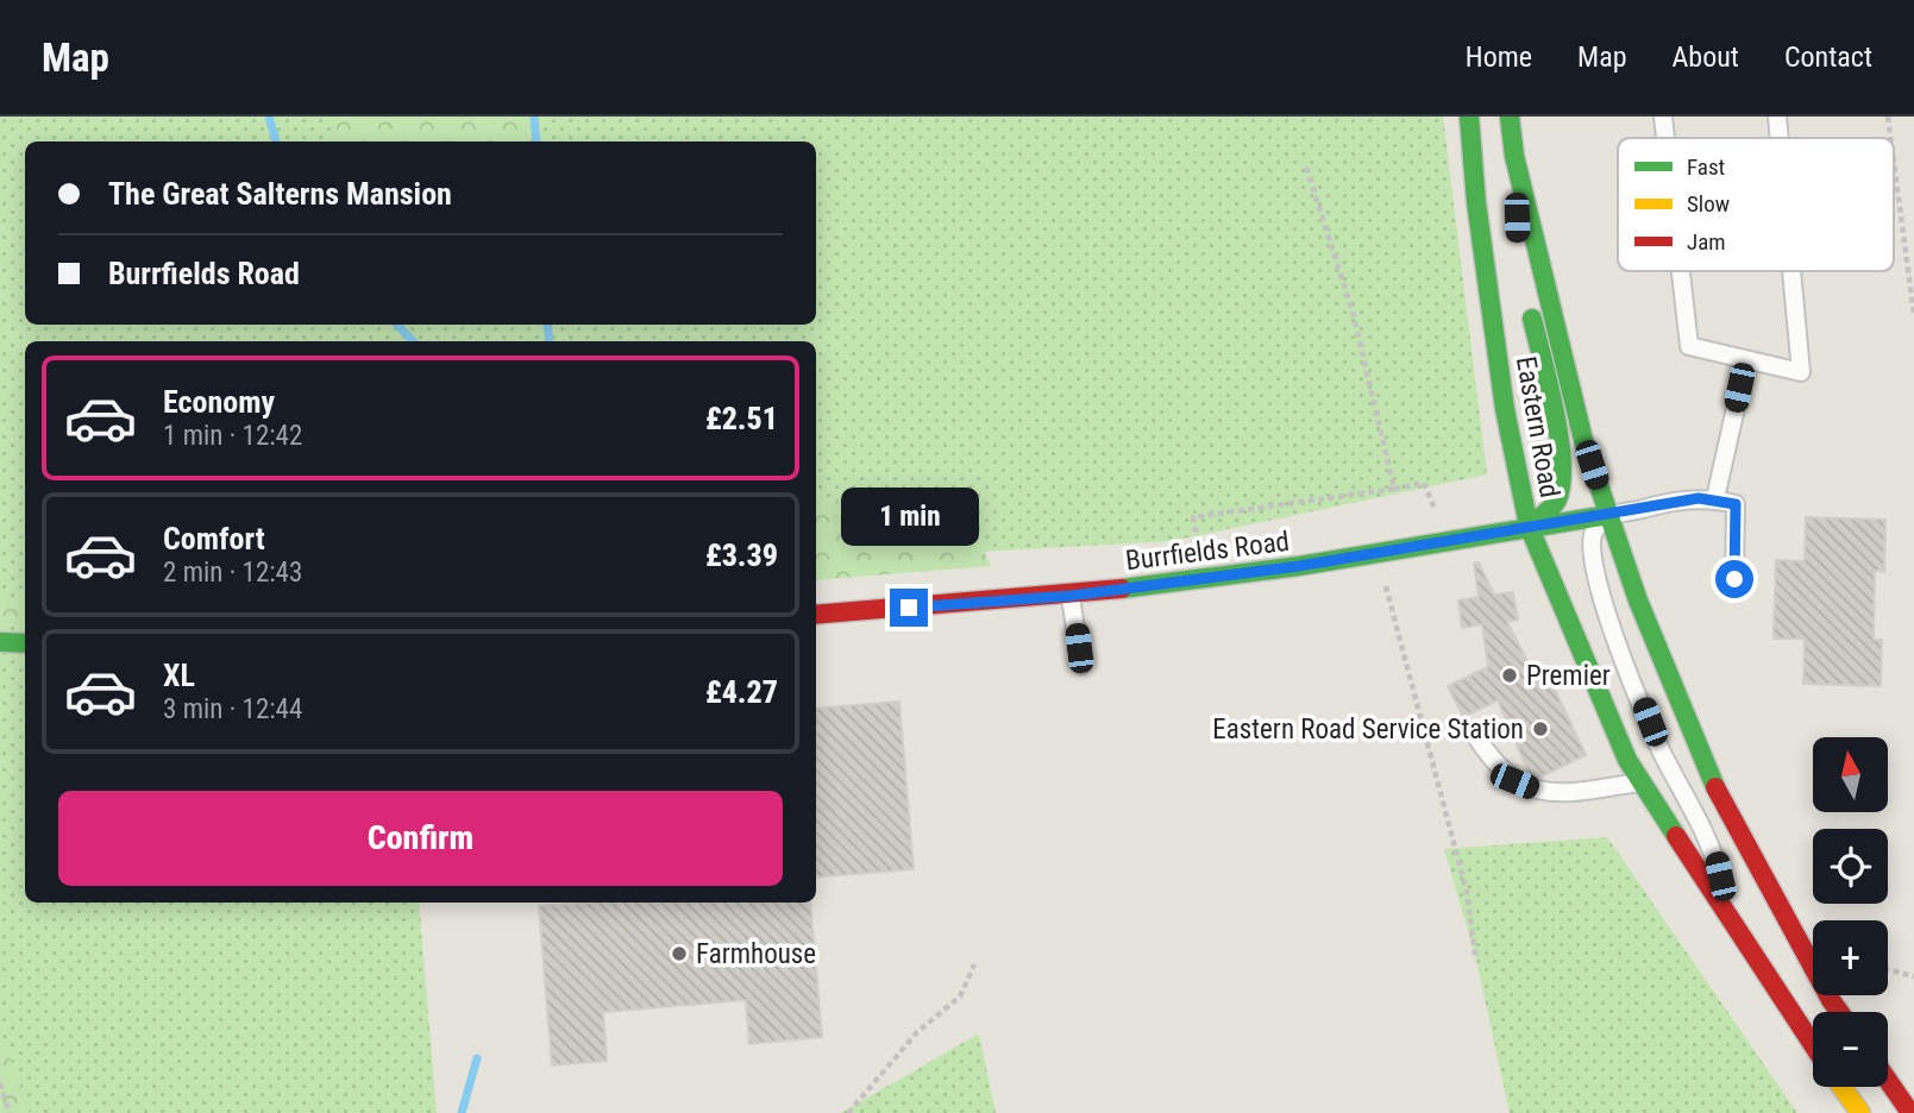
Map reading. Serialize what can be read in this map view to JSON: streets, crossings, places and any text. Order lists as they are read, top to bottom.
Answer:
{
  "streets": {
    "main road": ["Eastern Road", "Burrfields Road"]
  },
  "crossings": [
    ["Eastern Road", "Burrfields Road"]
  ],
  "places": ["Premier", "Eastern Road Service Station", "Farmhouse"],
  "legend": ["Fast", "Slow", "Jam"],
  "north": "top",
  "page": {
    "header": "Map",
    "nav": [
      "Home",
      "Map",
      "About",
      "Contact"
    ],
    "banner": ["The Great Salterns Mansion", "Burrfields Road"],
    "list": [
      {
        "name": "Economy",
        "note": "1 min · 12:42",
        "value": "£2.51"
      },
      {
        "name": "Comfort",
        "note": "2 min · 12:43",
        "value": "£3.39"
      },
      {
        "name": "XL",
        "note": "3 min · 12:44",
        "value": "£4.27"
      }
    ],
    "bubble": "1 min",
    "map_buttons": ["+", "−"],
    "buttons": "Confirm"
  }
}
